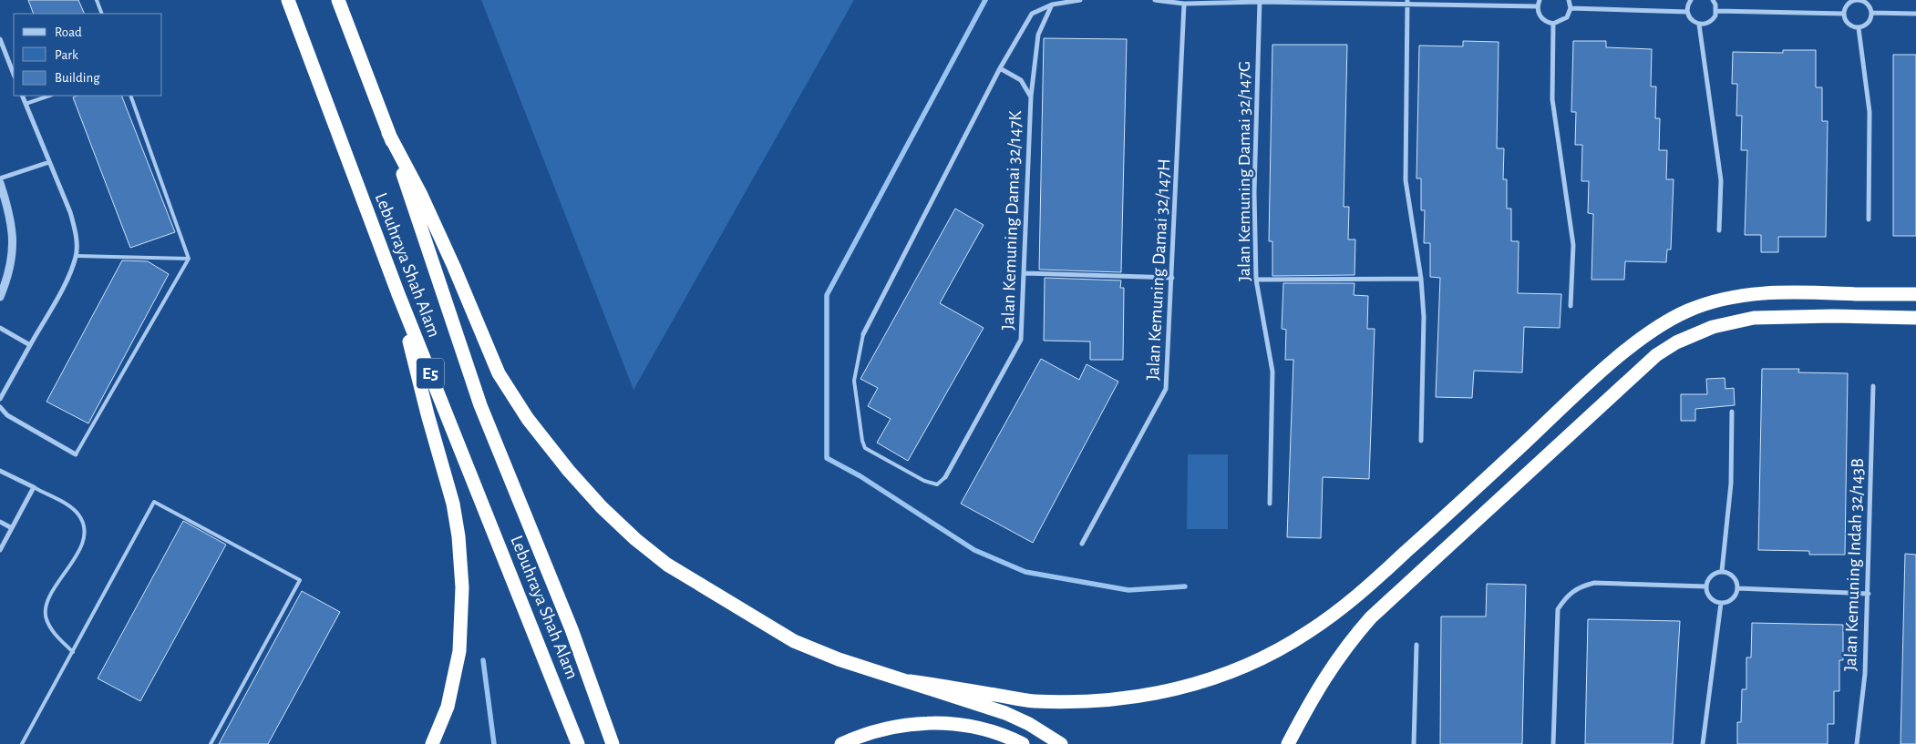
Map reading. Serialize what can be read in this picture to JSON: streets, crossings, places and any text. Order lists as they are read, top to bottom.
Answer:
{
  "streets": {
    "highway": ["Lebuhraya Shah Alam", "E5"],
    "street": [
      "Jalan Kemuning Damai 32/147G",
      "Jalan Kemuning Damai 32/147K",
      "Jalan Kemuning Damai 32/147H",
      "Jalan Kemuning Indah 32/143B"
    ]
  },
  "legend": ["Road", "Park", "Building"]
}
